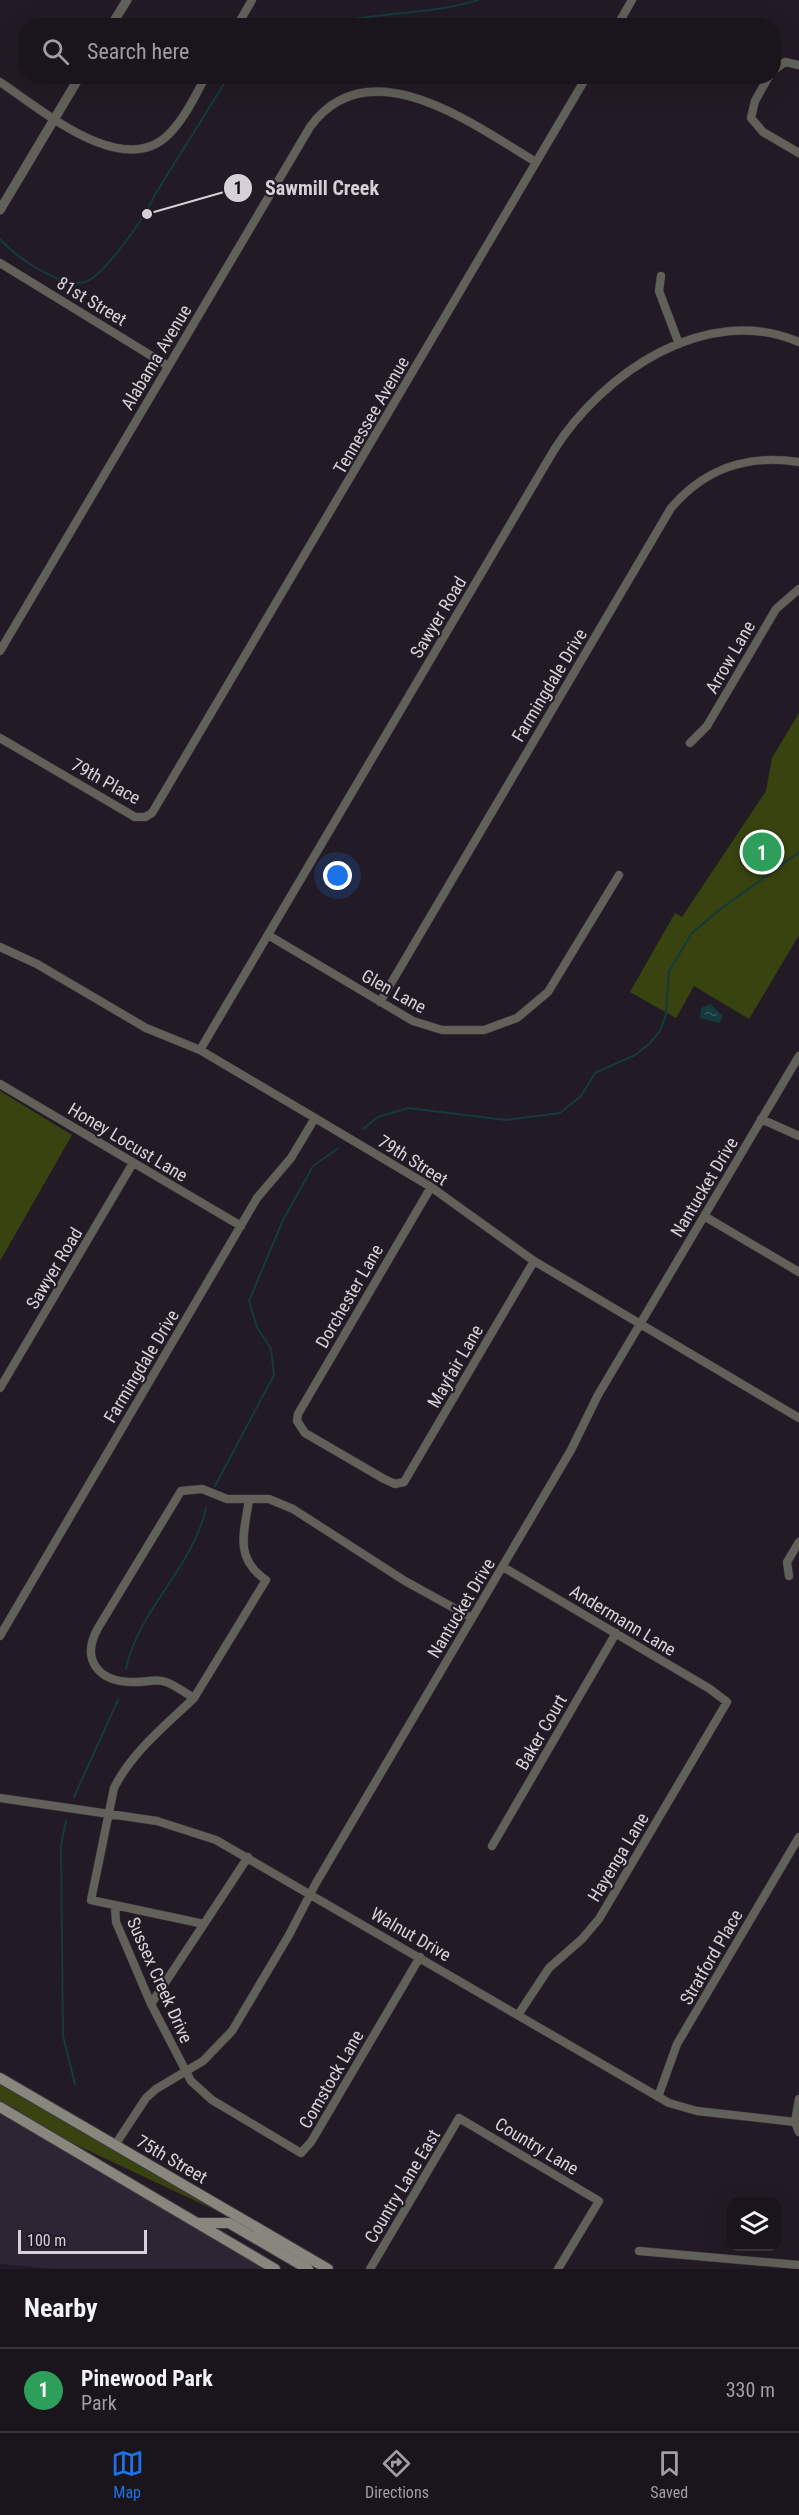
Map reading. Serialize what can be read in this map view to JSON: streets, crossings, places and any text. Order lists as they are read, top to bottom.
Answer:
{
  "streets": {
    "main road": ["75th Street"],
    "street": [
      "81st Street",
      "Alabama Avenue",
      "Tennessee Avenue",
      "Sawyer Road",
      "Arrow Lane",
      "Farmingdale Drive",
      "79th Place",
      "Glen Lane",
      "Honey Locust Lane",
      "79th Street",
      "Nantucket Drive",
      "Dorchester Lane",
      "Mayfair Lane",
      "Andermann Lane",
      "Baker Court",
      "Hayenga Lane",
      "Walnut Drive",
      "Stratford Place",
      "Sussex Creek Drive",
      "Comstock Lane",
      "Country Lane",
      "Country Lane East"
    ]
  },
  "crossings": [
    ["81st Street", "Alabama Avenue"],
    ["Alabama Avenue", "Tennessee Avenue"],
    ["Tennessee Avenue", "79th Place"],
    ["Sawyer Road", "Glen Lane"],
    ["Sawyer Road", "Honey Locust Lane"],
    ["Sawyer Road", "79th Street"],
    ["Farmingdale Drive", "Glen Lane"],
    ["Farmingdale Drive", "Honey Locust Lane"],
    ["Farmingdale Drive", "79th Street"],
    ["79th Street", "Nantucket Drive"],
    ["79th Street", "Dorchester Lane"],
    ["79th Street", "Mayfair Lane"],
    ["Nantucket Drive", "Andermann Lane"],
    ["Nantucket Drive", "Walnut Drive"],
    ["Nantucket Drive", "Sussex Creek Drive"],
    ["Nantucket Drive", "Comstock Lane"],
    ["Nantucket Drive", "75th Street"],
    ["Dorchester Lane", "Mayfair Lane"],
    ["Andermann Lane", "Baker Court"],
    ["Andermann Lane", "Hayenga Lane"],
    ["Hayenga Lane", "Walnut Drive"],
    ["Walnut Drive", "Stratford Place"],
    ["Walnut Drive", "Sussex Creek Drive"],
    ["Walnut Drive", "Comstock Lane"],
    ["Sussex Creek Drive", "Comstock Lane"],
    ["Country Lane", "Country Lane East"]
  ],
  "places": ["Sawmill Creek"],
  "scale_bar": "100 m",
  "page": {
    "search": "Search here",
    "pins": "1",
    "scale": "100 m",
    "heading": "Nearby",
    "list": [
      {
        "mark": "1",
        "name": "Pinewood Park",
        "note": "Park",
        "value": "330 m"
      }
    ],
    "nav": ["Map", "Directions", "Saved"]
  }
}
